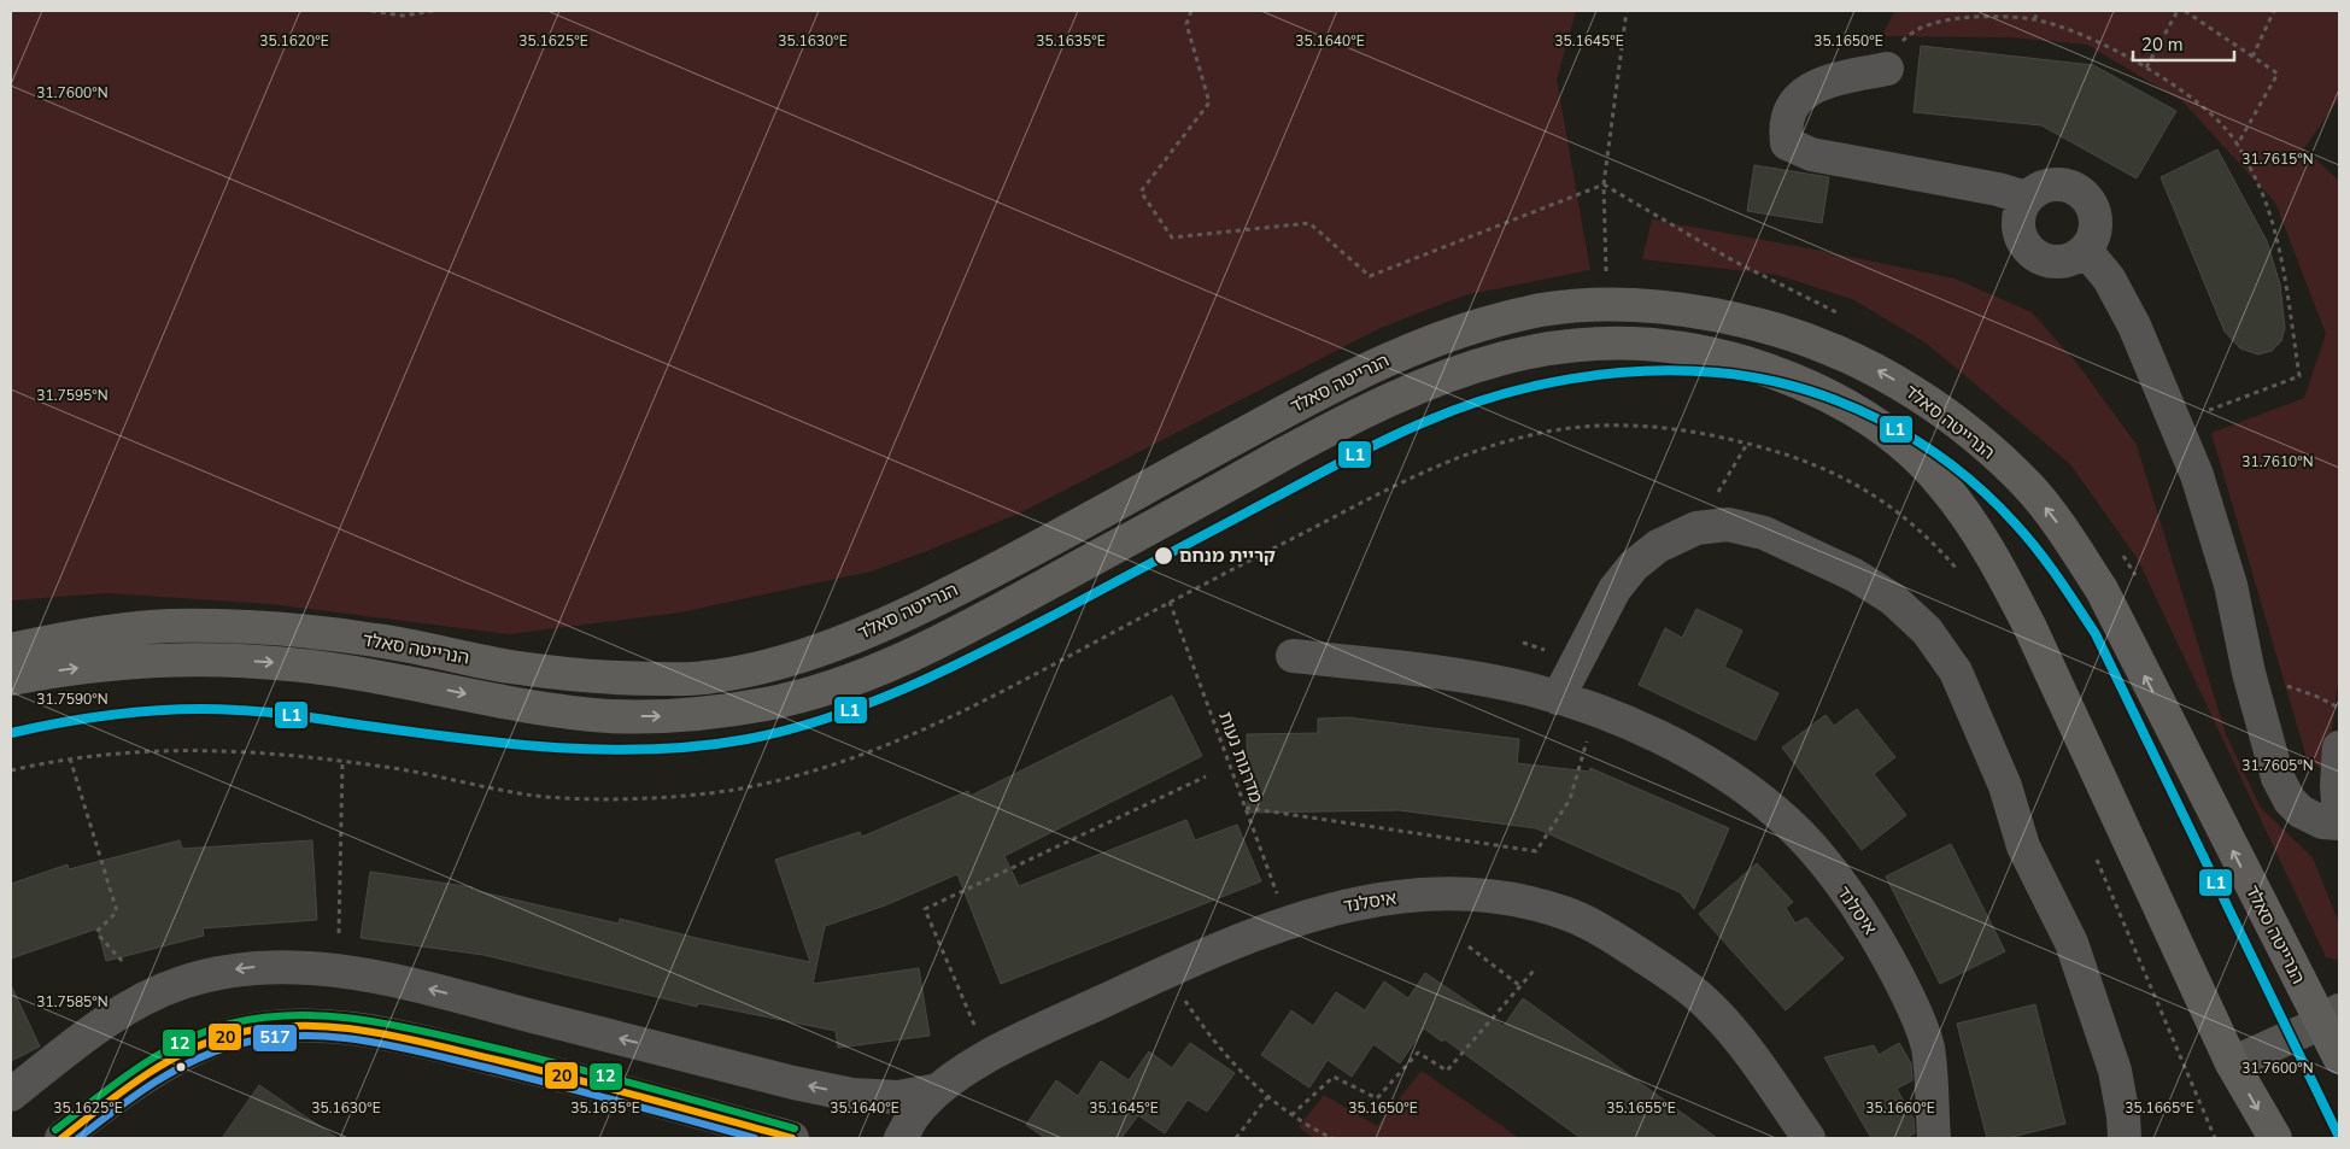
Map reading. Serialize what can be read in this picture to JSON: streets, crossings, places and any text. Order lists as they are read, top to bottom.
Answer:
{
  "streets": {
    "main road": ["הנרייטה סאלד"],
    "street": ["איסלנד"],
    "path": ["מדרגות נעות"]
  },
  "crossings": [
    ["מדרגות נעות", "איסלנד"]
  ],
  "places": ["קריית מנחם"],
  "lines": [
    "transit line L1",
    "transit line 12",
    "transit line 20",
    "transit line 517"
  ],
  "scale_bar": "20 m",
  "coordinates": [
    "35.1620°E",
    "35.1625°E",
    "35.1640°E",
    "35.1645°E",
    "35.1650°E",
    "35.1630°E",
    "35.1635°E",
    "31.7600°N",
    "31.7615°N",
    "31.7595°N",
    "31.7610°N",
    "31.7590°N",
    "31.7605°N",
    "31.7585°N",
    "35.1655°E",
    "35.1660°E",
    "35.1665°E"
  ]
}
